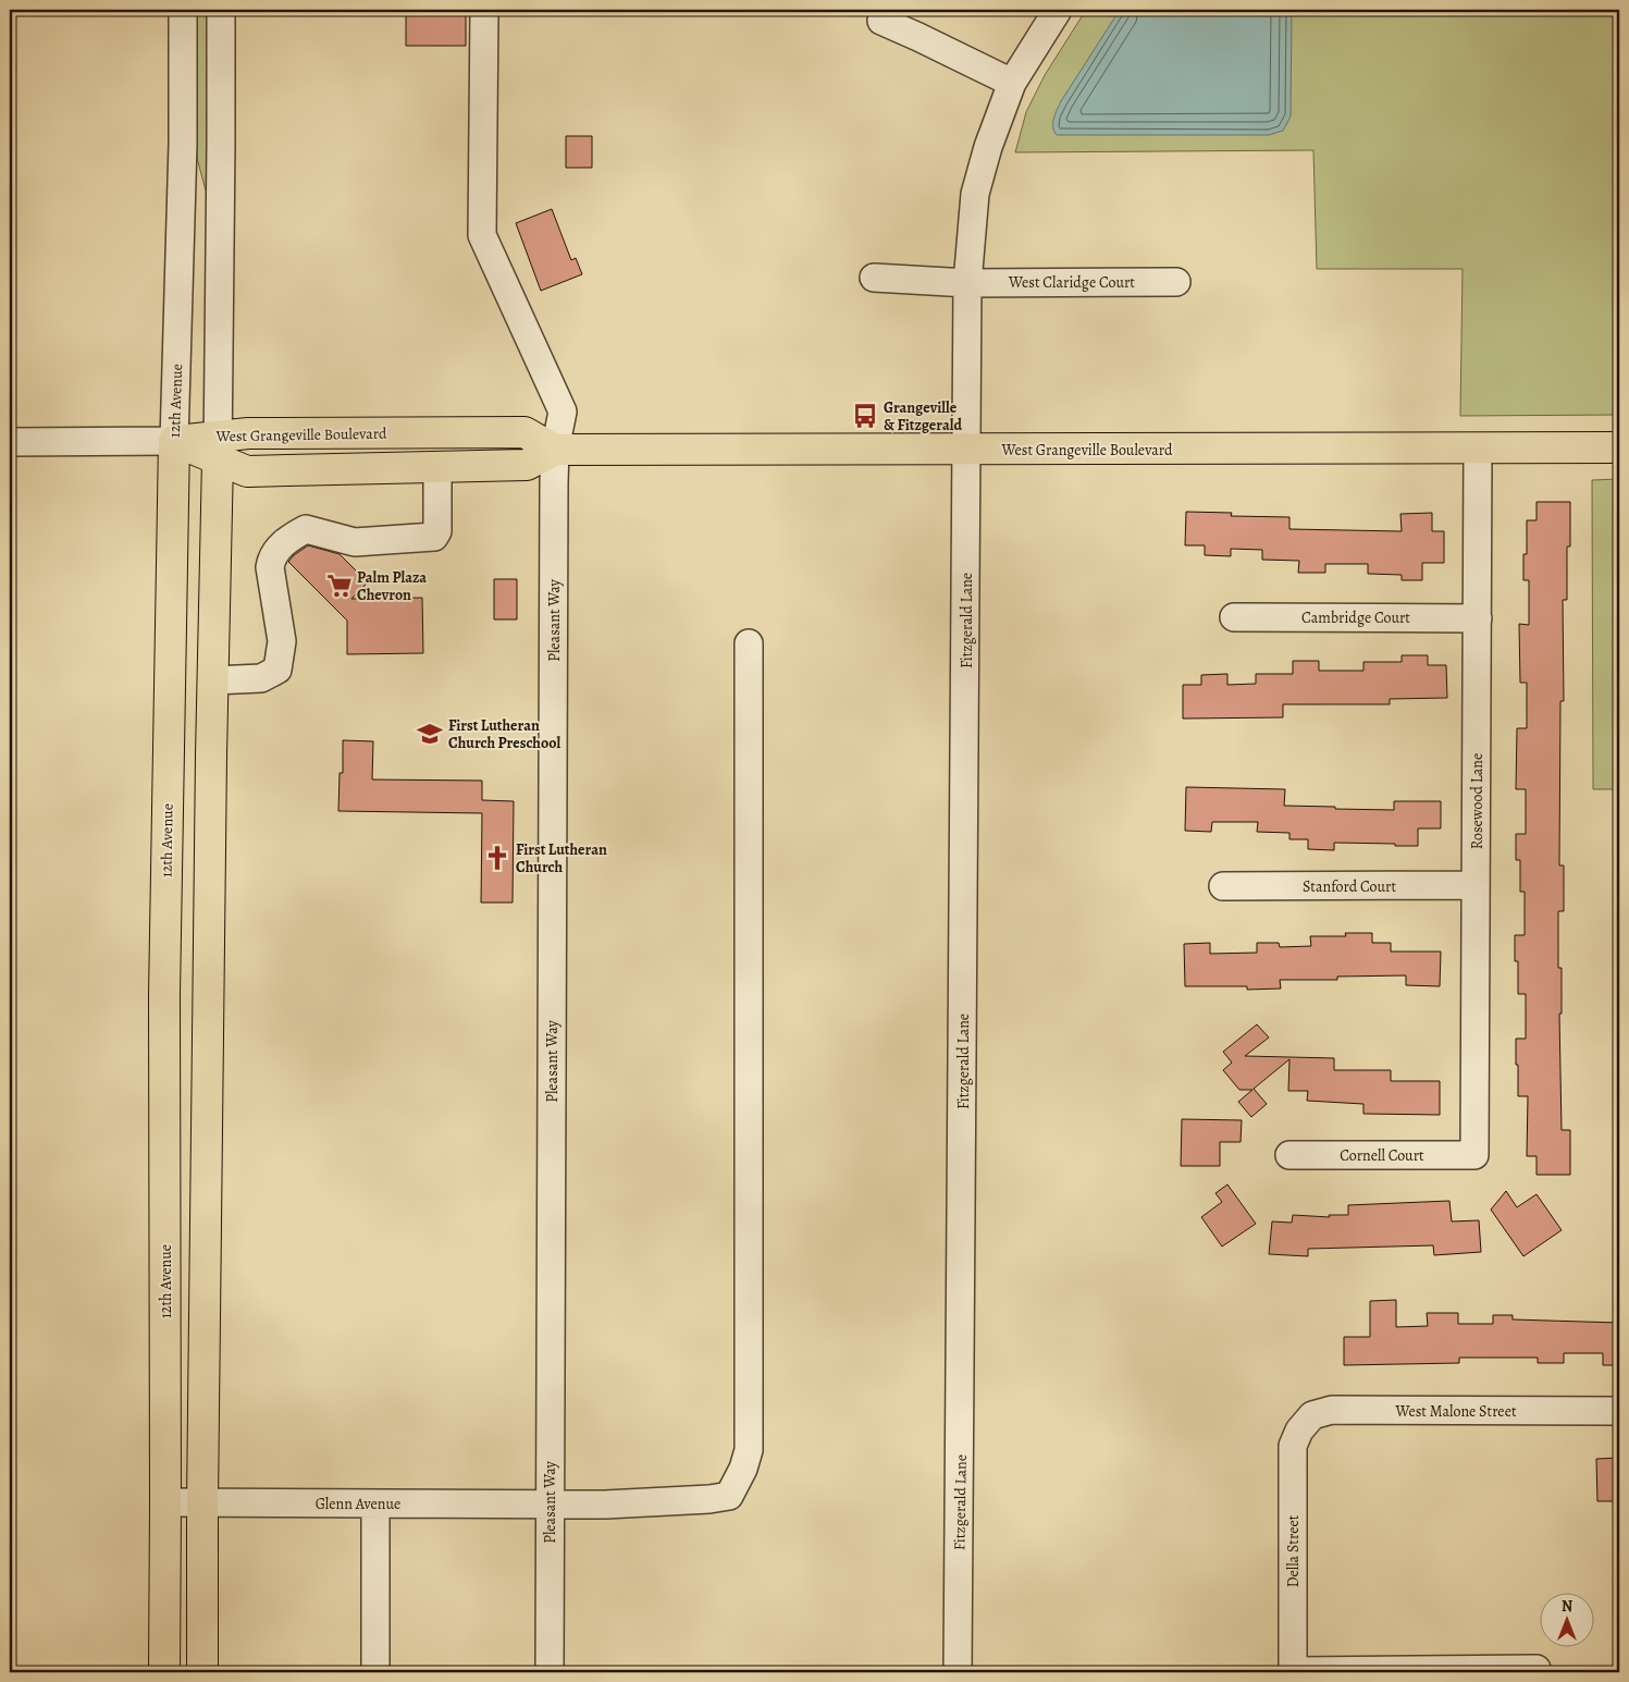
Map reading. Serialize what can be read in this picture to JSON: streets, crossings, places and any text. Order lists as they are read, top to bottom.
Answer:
{
  "streets": {
    "main road": ["12th Avenue", "West Grangeville Boulevard"],
    "street": [
      "West Claridge Court",
      "Cambridge Court",
      "Pleasant Way",
      "Fitzgerald Lane",
      "Rosewood Lane",
      "Stanford Court",
      "Cornell Court",
      "West Malone Street",
      "Glenn Avenue",
      "Della Street"
    ]
  },
  "crossings": [
    ["West Claridge Court", "Fitzgerald Lane"],
    ["12th Avenue", "West Grangeville Boulevard"],
    ["12th Avenue", "Glenn Avenue"],
    ["West Grangeville Boulevard", "Pleasant Way"],
    ["West Grangeville Boulevard", "Fitzgerald Lane"],
    ["West Grangeville Boulevard", "Rosewood Lane"],
    ["Cambridge Court", "Rosewood Lane"],
    ["Pleasant Way", "Glenn Avenue"],
    ["Rosewood Lane", "Stanford Court"],
    ["Rosewood Lane", "Cornell Court"],
    ["West Malone Street", "Della Street"]
  ],
  "places": {
    "bus stop": ["Grangeville & Fitzgerald"],
    "supermarket": ["Palm Plaza Chevron"],
    "school or university": ["First Lutheran Church Preschool"],
    "church": ["First Lutheran Church"]
  },
  "north": "top"
}
